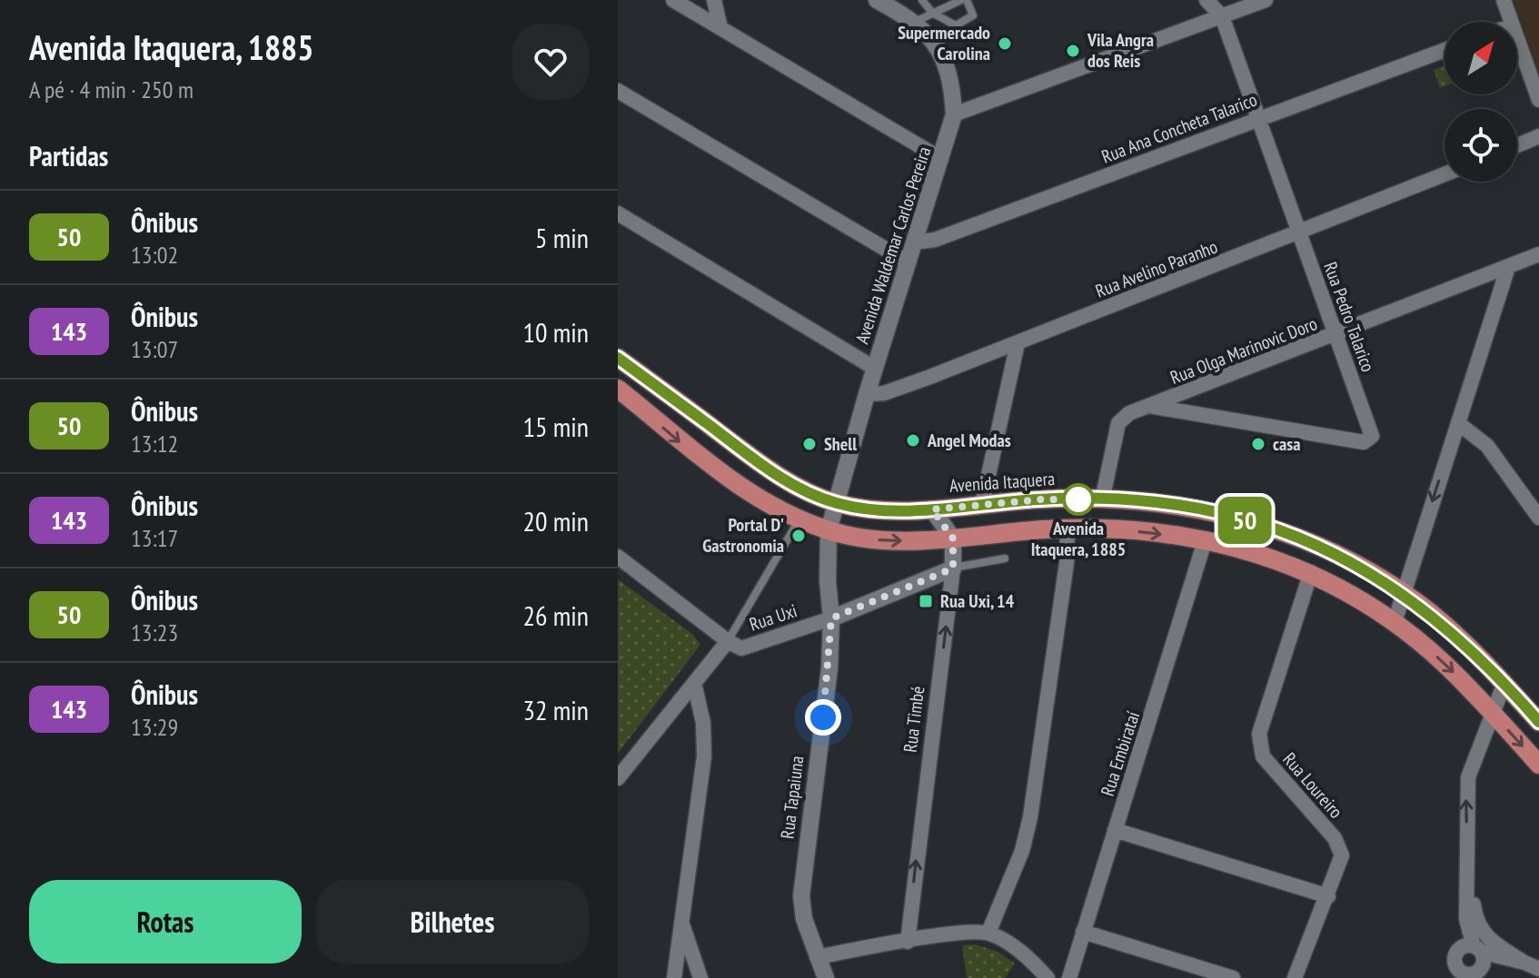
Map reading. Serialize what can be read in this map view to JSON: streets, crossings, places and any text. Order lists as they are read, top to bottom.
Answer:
{
  "streets": {
    "main road": ["Avenida Itaquera"],
    "street": [
      "Rua Ana Concheta Talarico",
      "Avenida Waldemar Carlos Pereira",
      "Rua Avelino Paranho",
      "Rua Pedro Talarico",
      "Rua Olga Marinovic Doro",
      "Rua Uxi",
      "Rua Timbé",
      "Rua Embirataí",
      "Rua Loureiro",
      "Rua Tapaiuna"
    ]
  },
  "crossings": [
    ["Rua Ana Concheta Talarico", "Avenida Waldemar Carlos Pereira"],
    ["Rua Ana Concheta Talarico", "Rua Pedro Talarico"],
    ["Avenida Waldemar Carlos Pereira", "Rua Avelino Paranho"],
    ["Avenida Waldemar Carlos Pereira", "Avenida Itaquera"],
    ["Avenida Waldemar Carlos Pereira", "Rua Tapaiuna"],
    ["Rua Avelino Paranho", "Rua Pedro Talarico"],
    ["Rua Pedro Talarico", "Rua Olga Marinovic Doro"],
    ["Rua Olga Marinovic Doro", "Avenida Itaquera"],
    ["Rua Uxi", "Rua Timbé"],
    ["Rua Uxi", "Rua Tapaiuna"]
  ],
  "places": {
    "other": [
      "Supermercado Carolina",
      "Vila Angra dos Reis",
      "Angel Modas",
      "Shell",
      "casa",
      "Avenida Itaquera, 1885",
      "Portal D' Gastronomia"
    ],
    "transit": ["Rua Uxi, 14"]
  },
  "lines": ["bus line 50"],
  "north": "top right",
  "page": {
    "heading": [
      ["Avenida Itaquera, 1885", "A pé · 4 min · 250 m"],
      "Partidas"
    ],
    "on_map": "50",
    "list": [
      {
        "mark": "50",
        "name": "Ônibus",
        "note": "13:02",
        "value": "5 min"
      },
      {
        "mark": "143",
        "name": "Ônibus",
        "note": "13:07",
        "value": "10 min"
      },
      {
        "mark": "50",
        "name": "Ônibus",
        "note": "13:12",
        "value": "15 min"
      },
      {
        "mark": "143",
        "name": "Ônibus",
        "note": "13:17",
        "value": "20 min"
      },
      {
        "mark": "50",
        "name": "Ônibus",
        "note": "13:23",
        "value": "26 min"
      },
      {
        "mark": "143",
        "name": "Ônibus",
        "note": "13:29",
        "value": "32 min"
      }
    ],
    "buttons": ["Rotas", "Bilhetes"]
  }
}
